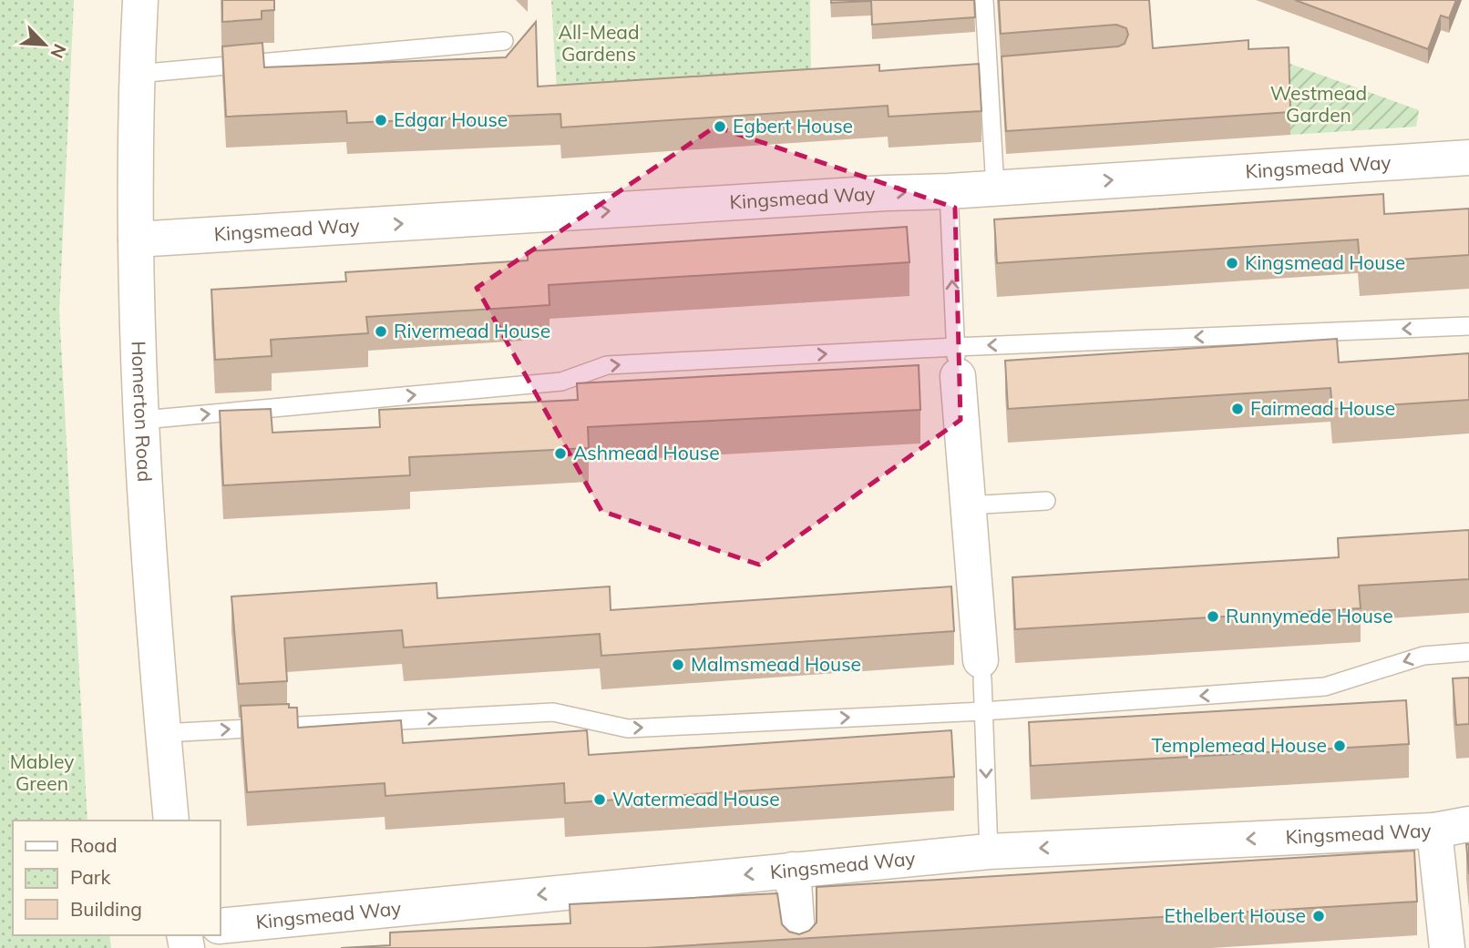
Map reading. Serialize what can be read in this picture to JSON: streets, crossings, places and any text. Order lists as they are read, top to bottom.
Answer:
{
  "streets": {
    "street": ["Kingsmead Way", "Homerton Road"]
  },
  "crossings": [
    ["Kingsmead Way", "Homerton Road"]
  ],
  "parks": ["All-Mead Gardens", "Westmead Garden", "Mabley Green"],
  "places": [
    "Edgar House",
    "Egbert House",
    "Kingsmead House",
    "Rivermead House",
    "Fairmead House",
    "Ashmead House",
    "Runnymede House",
    "Malmsmead House",
    "Templemead House",
    "Watermead House",
    "Ethelbert House"
  ],
  "legend": ["Road", "Park", "Building"],
  "north": "bottom right"
}
